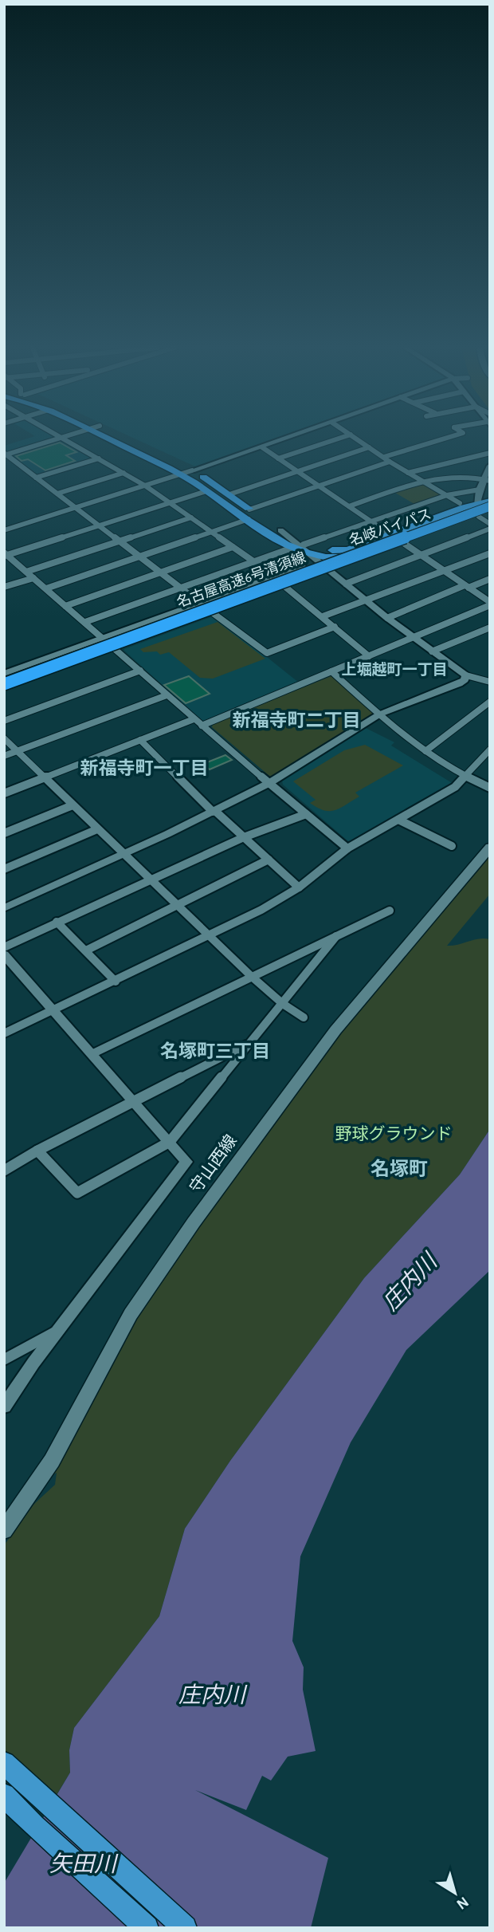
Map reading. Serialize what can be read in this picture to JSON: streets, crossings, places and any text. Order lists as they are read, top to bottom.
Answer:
{
  "streets": {
    "highway": ["名岐バイパス", "名古屋高速6号清須線"],
    "main road": ["守山西線"]
  },
  "crossings": [
    ["名岐バイパス", "名古屋高速6号清須線"]
  ],
  "districts": [
    "上堀越町一丁目",
    "新福寺町二丁目",
    "新福寺町一丁目",
    "名塚町三丁目",
    "名塚町"
  ],
  "water": ["庄内川", "矢田川"],
  "parks": ["野球グラウンド"],
  "north": "bottom right"
}
